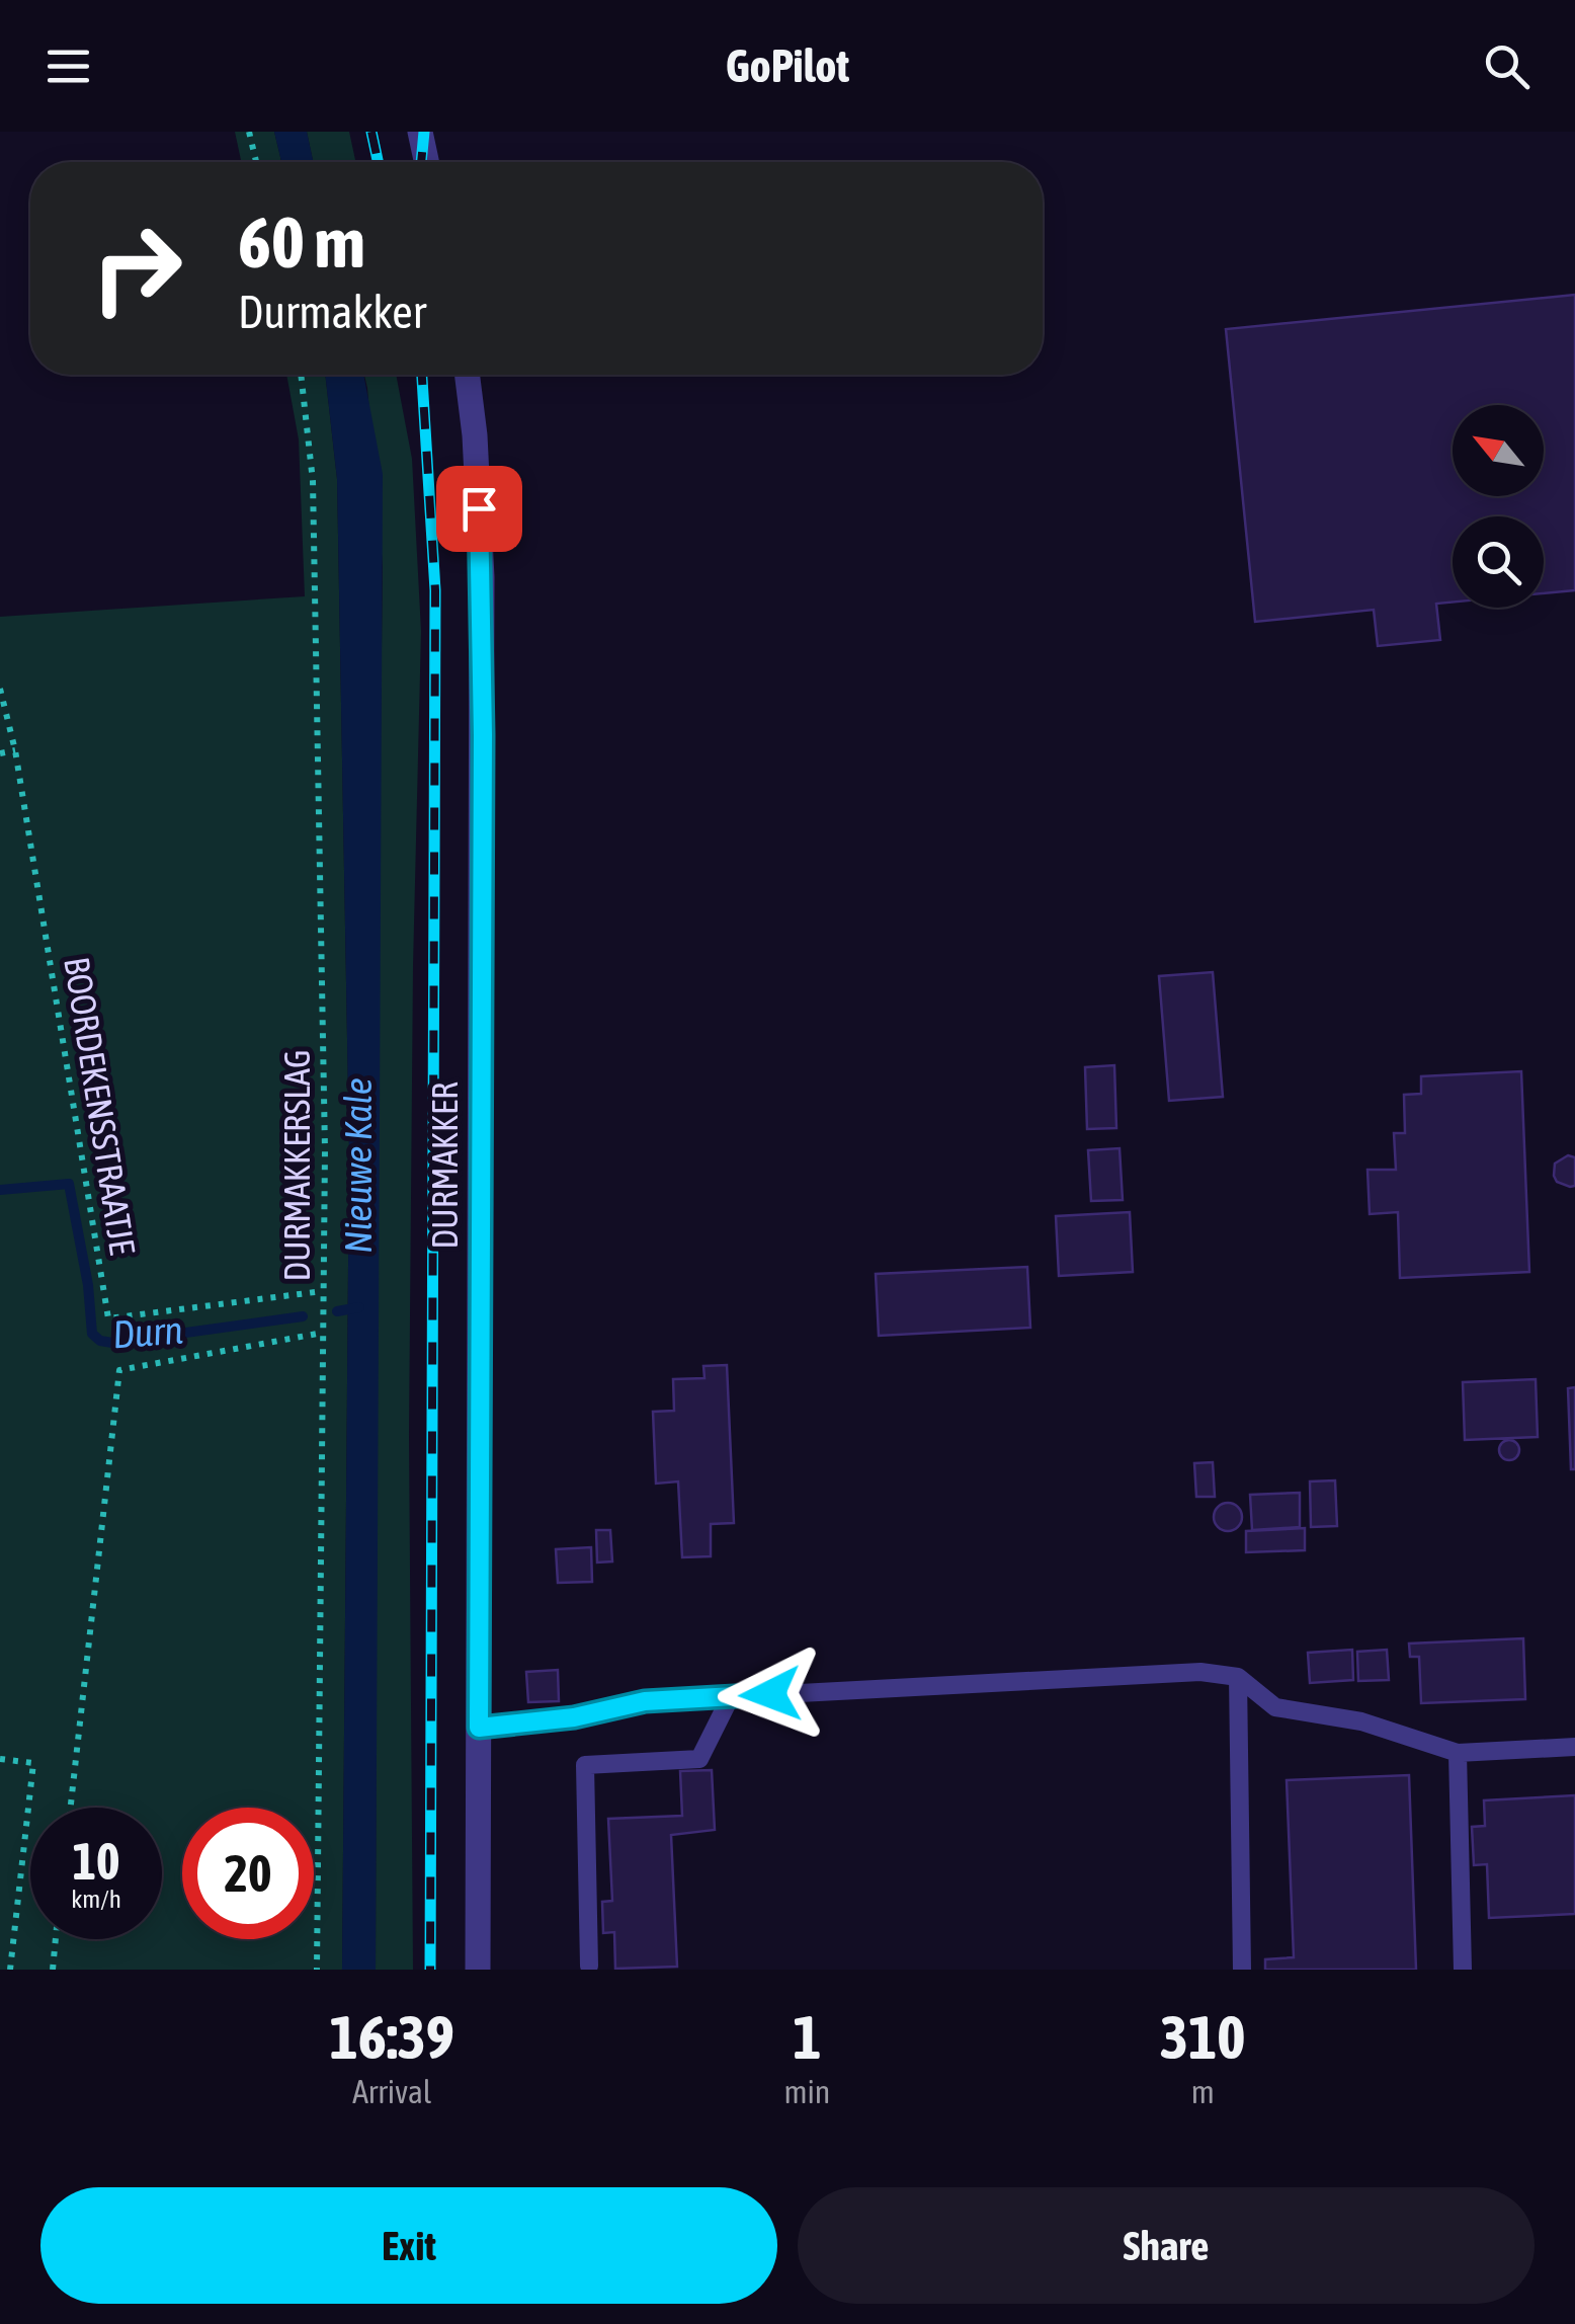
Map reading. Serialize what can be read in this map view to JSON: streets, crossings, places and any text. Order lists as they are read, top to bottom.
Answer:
{
  "streets": {
    "street": ["DURMAKKER"],
    "path": ["BOORDEKENSSTRAATJE", "DURMAKKERSLAG"]
  },
  "crossings": [
    ["BOORDEKENSSTRAATJE", "DURMAKKERSLAG"]
  ],
  "water": ["Nieuwe Kale", "Durn"],
  "north": "top left",
  "page": {
    "header": "GoPilot",
    "turn": ["60 m", "Durmakker"],
    "speed": "10 km/h",
    "limit": "20",
    "eta": [
      "16:39",
      "Arrival",
      "1",
      "min",
      "310",
      "m"
    ],
    "buttons": ["Exit", "Share"]
  }
}
